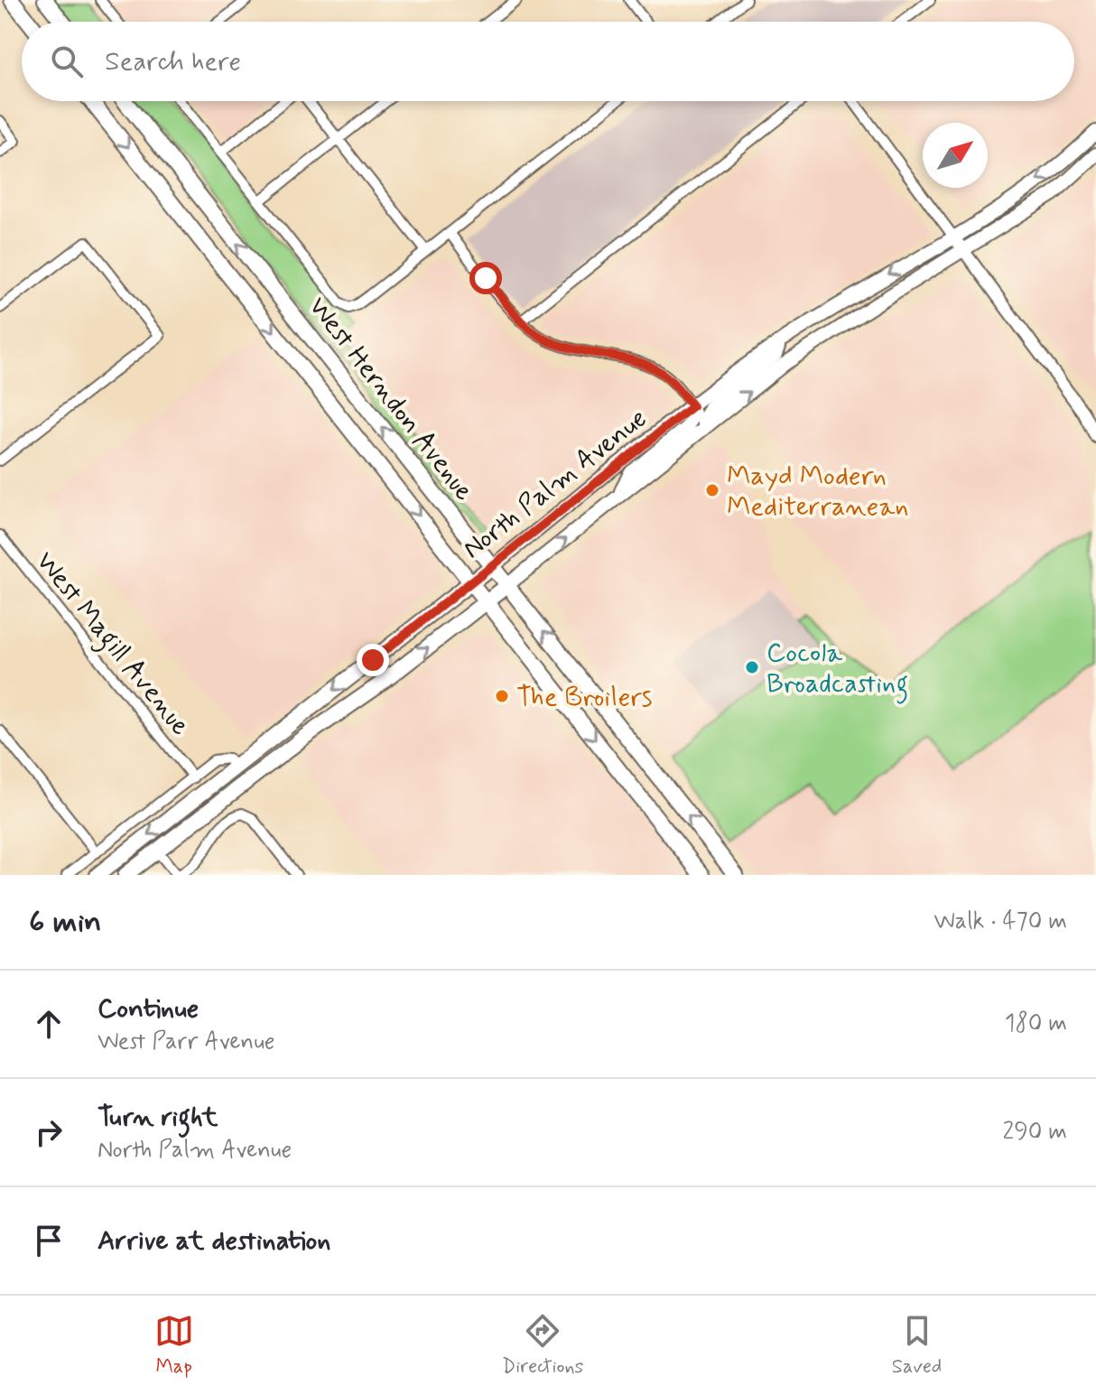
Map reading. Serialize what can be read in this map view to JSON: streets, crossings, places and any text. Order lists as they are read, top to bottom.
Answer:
{
  "streets": {
    "main road": ["West Herndon Avenue", "North Palm Avenue"],
    "street": ["West Magill Avenue"]
  },
  "crossings": [
    ["West Herndon Avenue", "North Palm Avenue"]
  ],
  "places": ["Mayd Modern Mediterranean", "Cocola Broadcasting", "The Broilers"],
  "north": "top right",
  "page": {
    "search": "Search here",
    "heading": ["6 min", "Walk · 470 m"],
    "list": [
      ["Continue", "West Parr Avenue", "180 m"],
      ["Turn right", "North Palm Avenue", "290 m"],
      "Arrive at destination"
    ],
    "nav": ["Map", "Directions", "Saved"]
  }
}
